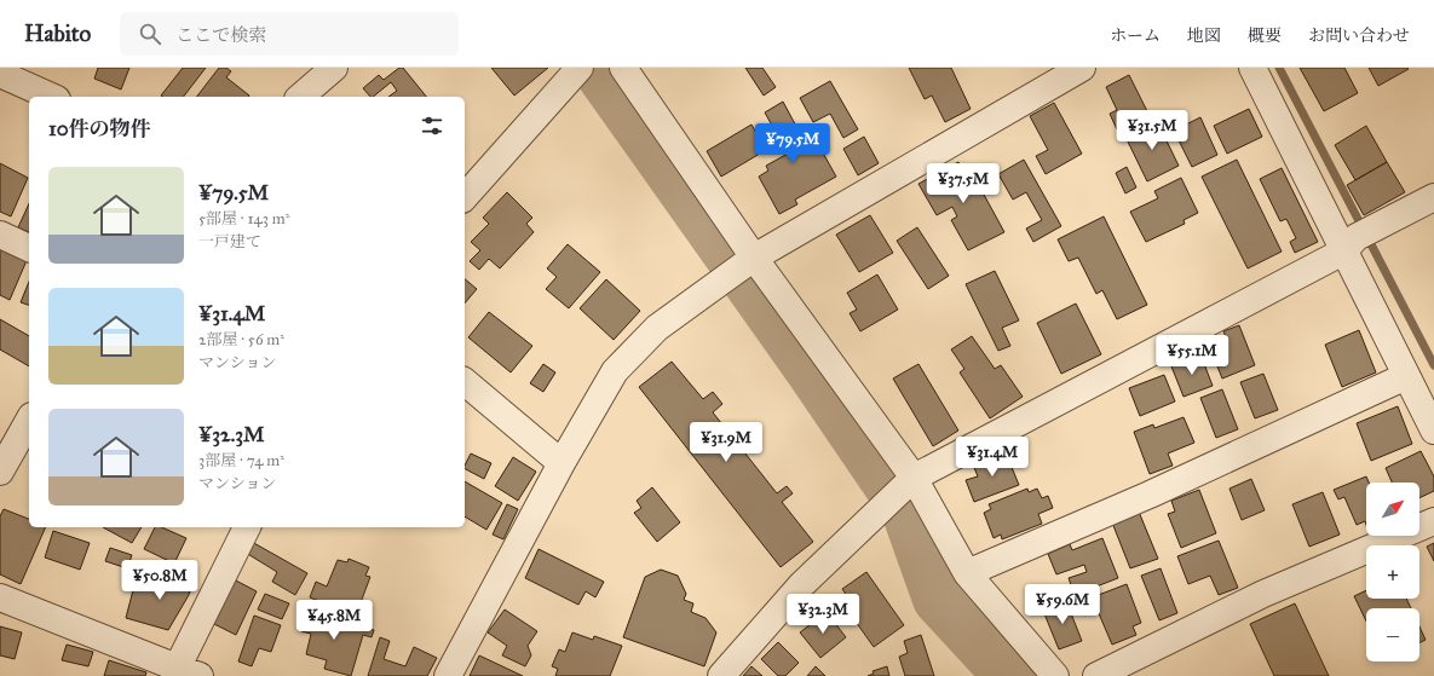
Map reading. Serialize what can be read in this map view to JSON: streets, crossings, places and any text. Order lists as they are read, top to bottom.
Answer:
{
  "north": "top right",
  "page": {
    "header": "Habito",
    "search": "ここで検索",
    "nav": [
      "ホーム",
      "地図",
      "概要",
      "お問い合わせ"
    ],
    "heading": "10件の物件",
    "price": [
      "¥31.5M",
      "¥79.5M",
      "¥37.5M",
      "¥55.1M",
      "¥31.9M",
      "¥31.4M",
      "¥50.8M",
      "¥59.6M",
      "¥32.3M",
      "¥45.8M"
    ],
    "list": [
      {
        "name": "¥79.5M",
        "note": "5部屋 · 143 m² · 一戸建て"
      },
      {
        "name": "¥31.4M",
        "note": "2部屋 · 56 m² · マンション"
      },
      {
        "name": "¥32.3M",
        "note": "3部屋 · 74 m² · マンション"
      }
    ],
    "map_buttons": ["+", "−"]
  }
}
